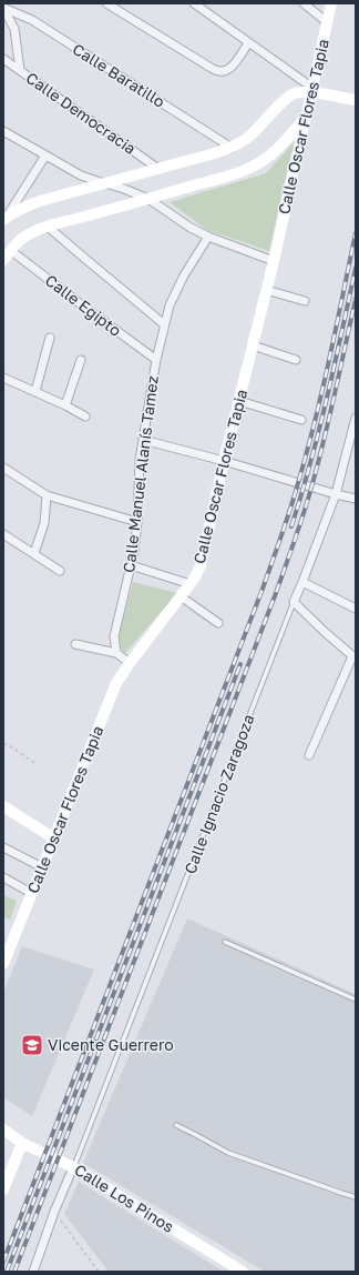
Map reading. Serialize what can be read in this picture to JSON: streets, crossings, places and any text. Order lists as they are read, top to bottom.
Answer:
{
  "streets": {
    "street": [
      "Calle Baratillo",
      "Calle Democracia",
      "Calle Oscar Flores Tapia",
      "Calle Egipto",
      "Calle Manuel Alanís Tamez",
      "Calle Ignacio Zaragoza",
      "Calle Los Pinos"
    ]
  },
  "crossings": [
    ["Calle Egipto", "Calle Manuel Alanís Tamez"],
    ["Calle Ignacio Zaragoza", "Calle Los Pinos"]
  ],
  "places": {
    "school or university": ["Vicente Guerrero"]
  }
}
